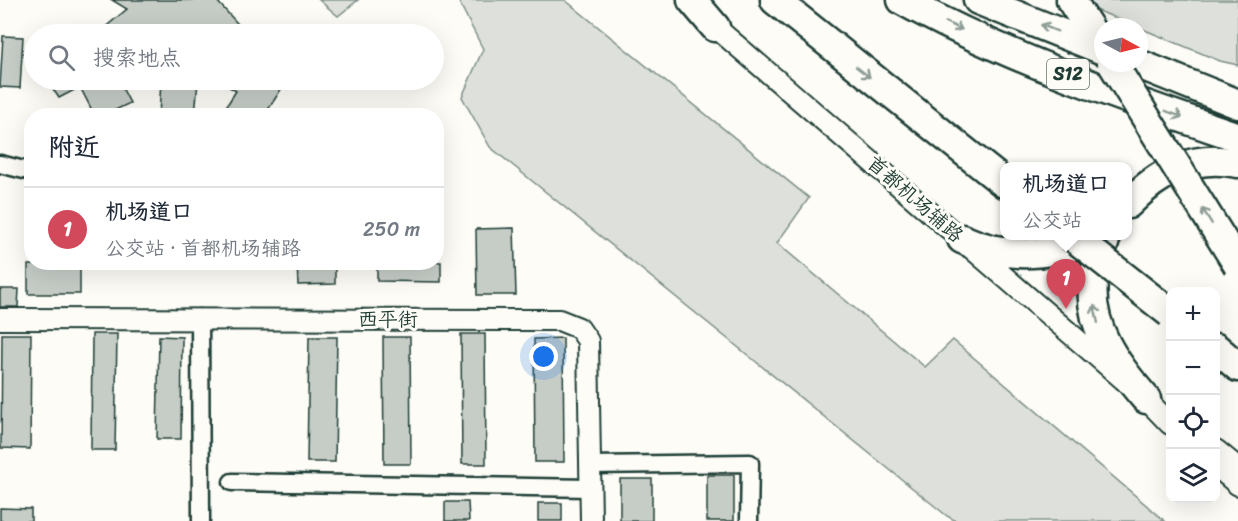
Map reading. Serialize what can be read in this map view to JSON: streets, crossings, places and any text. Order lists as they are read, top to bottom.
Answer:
{
  "streets": {
    "highway": ["S12"],
    "street": ["首都机场辅路", "西平街"]
  },
  "north": "right",
  "page": {
    "search": "搜索地点",
    "heading": "附近",
    "popup": ["机场道口", "公交站"],
    "list": [
      {
        "mark": "1",
        "name": "机场道口",
        "note": "公交站 · 首都机场辅路",
        "value": "250 m"
      }
    ],
    "pins": "1",
    "map_buttons": ["+", "−"]
  }
}
